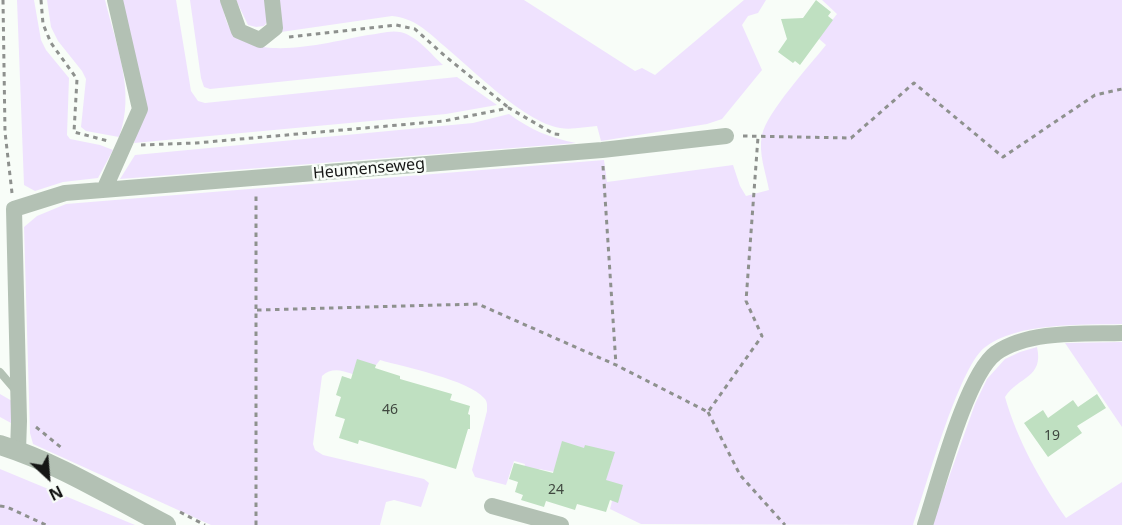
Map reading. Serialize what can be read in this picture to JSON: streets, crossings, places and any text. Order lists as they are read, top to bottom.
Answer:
{
  "streets": {
    "street": ["Heumenseweg"]
  },
  "house_numbers": ["46", "19", "24"],
  "north": "bottom right"
}
